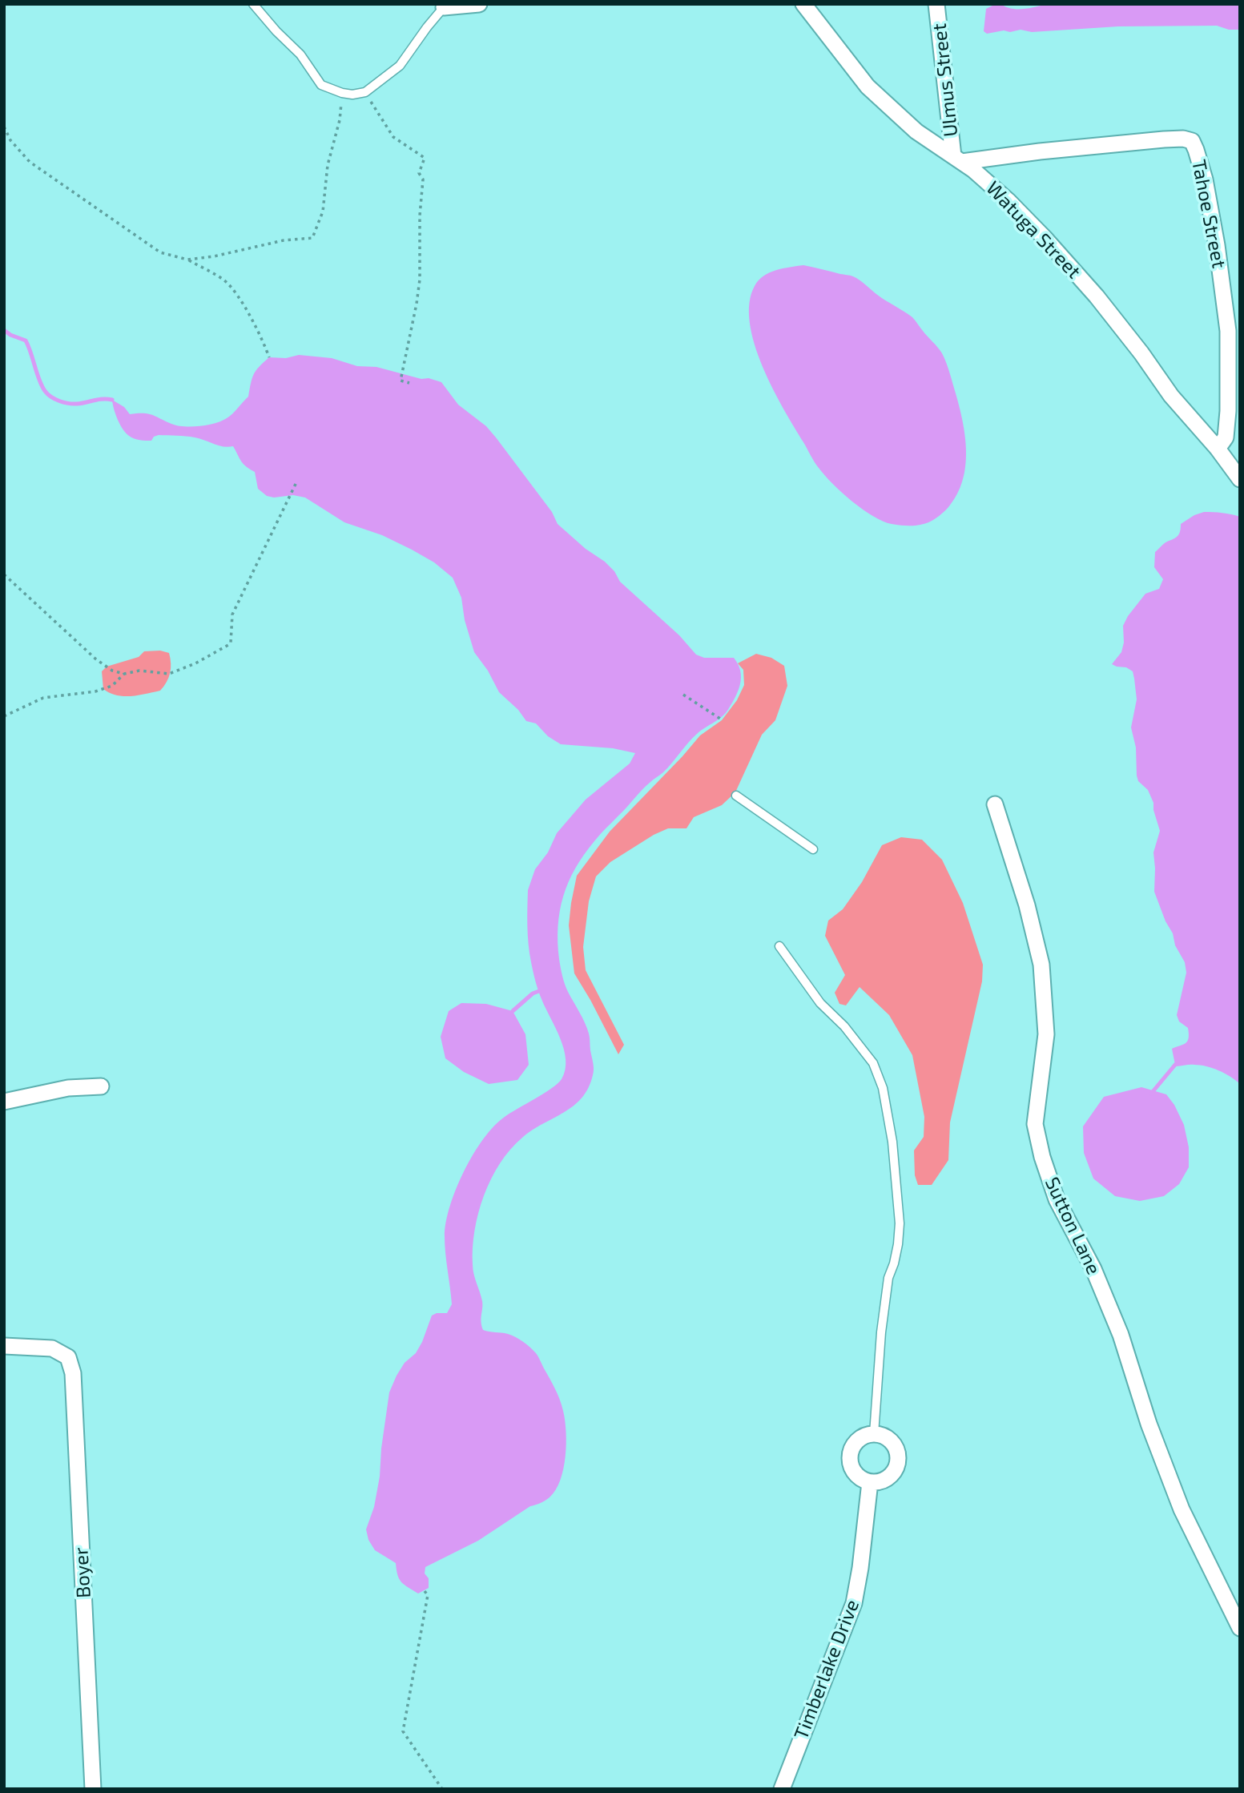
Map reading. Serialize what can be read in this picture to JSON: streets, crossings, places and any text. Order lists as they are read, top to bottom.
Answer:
{
  "streets": {
    "street": [
      "Ulmus Street",
      "Tahoe Street",
      "Watuga Street",
      "Sutton Lane",
      "Boyer",
      "Timberlake Drive"
    ]
  },
  "crossings": [
    ["Ulmus Street", "Tahoe Street"],
    ["Ulmus Street", "Watuga Street"],
    ["Tahoe Street", "Watuga Street"]
  ]
}
